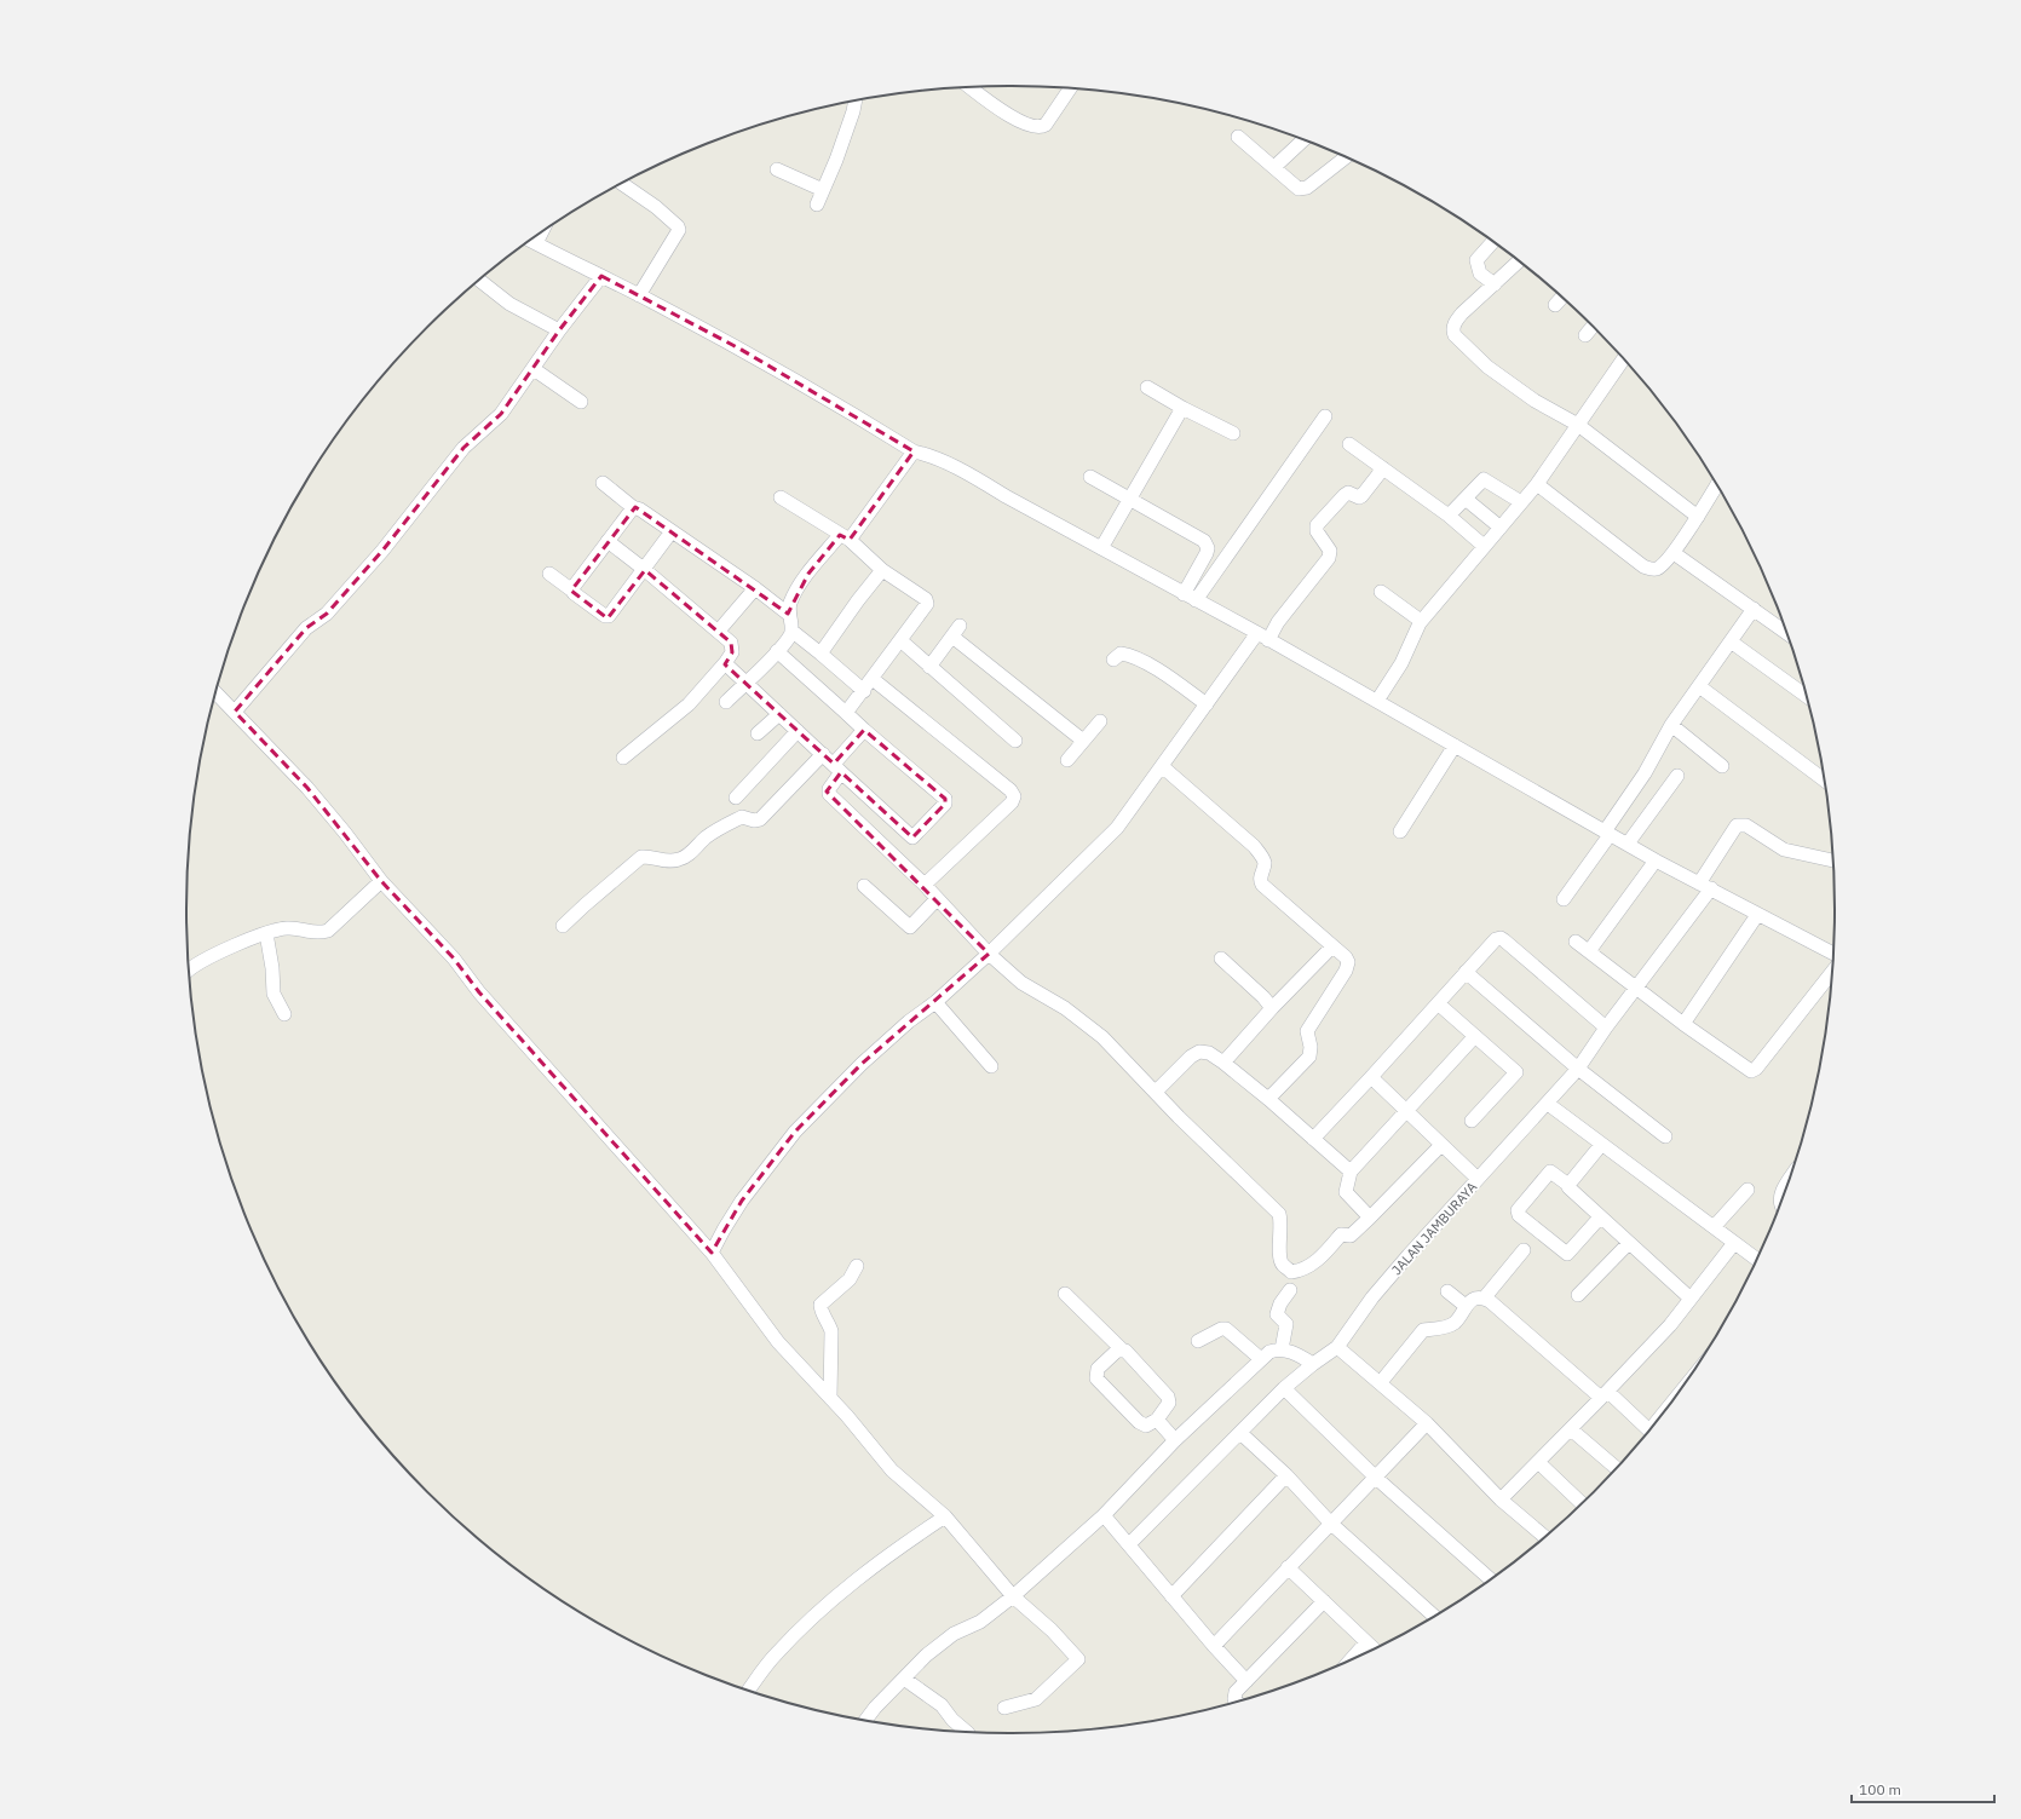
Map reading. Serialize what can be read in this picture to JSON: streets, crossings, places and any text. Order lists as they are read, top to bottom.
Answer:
{
  "streets": {
    "street": ["JALAN JAMBURAYA"]
  },
  "scale_bar": "100 m"
}
